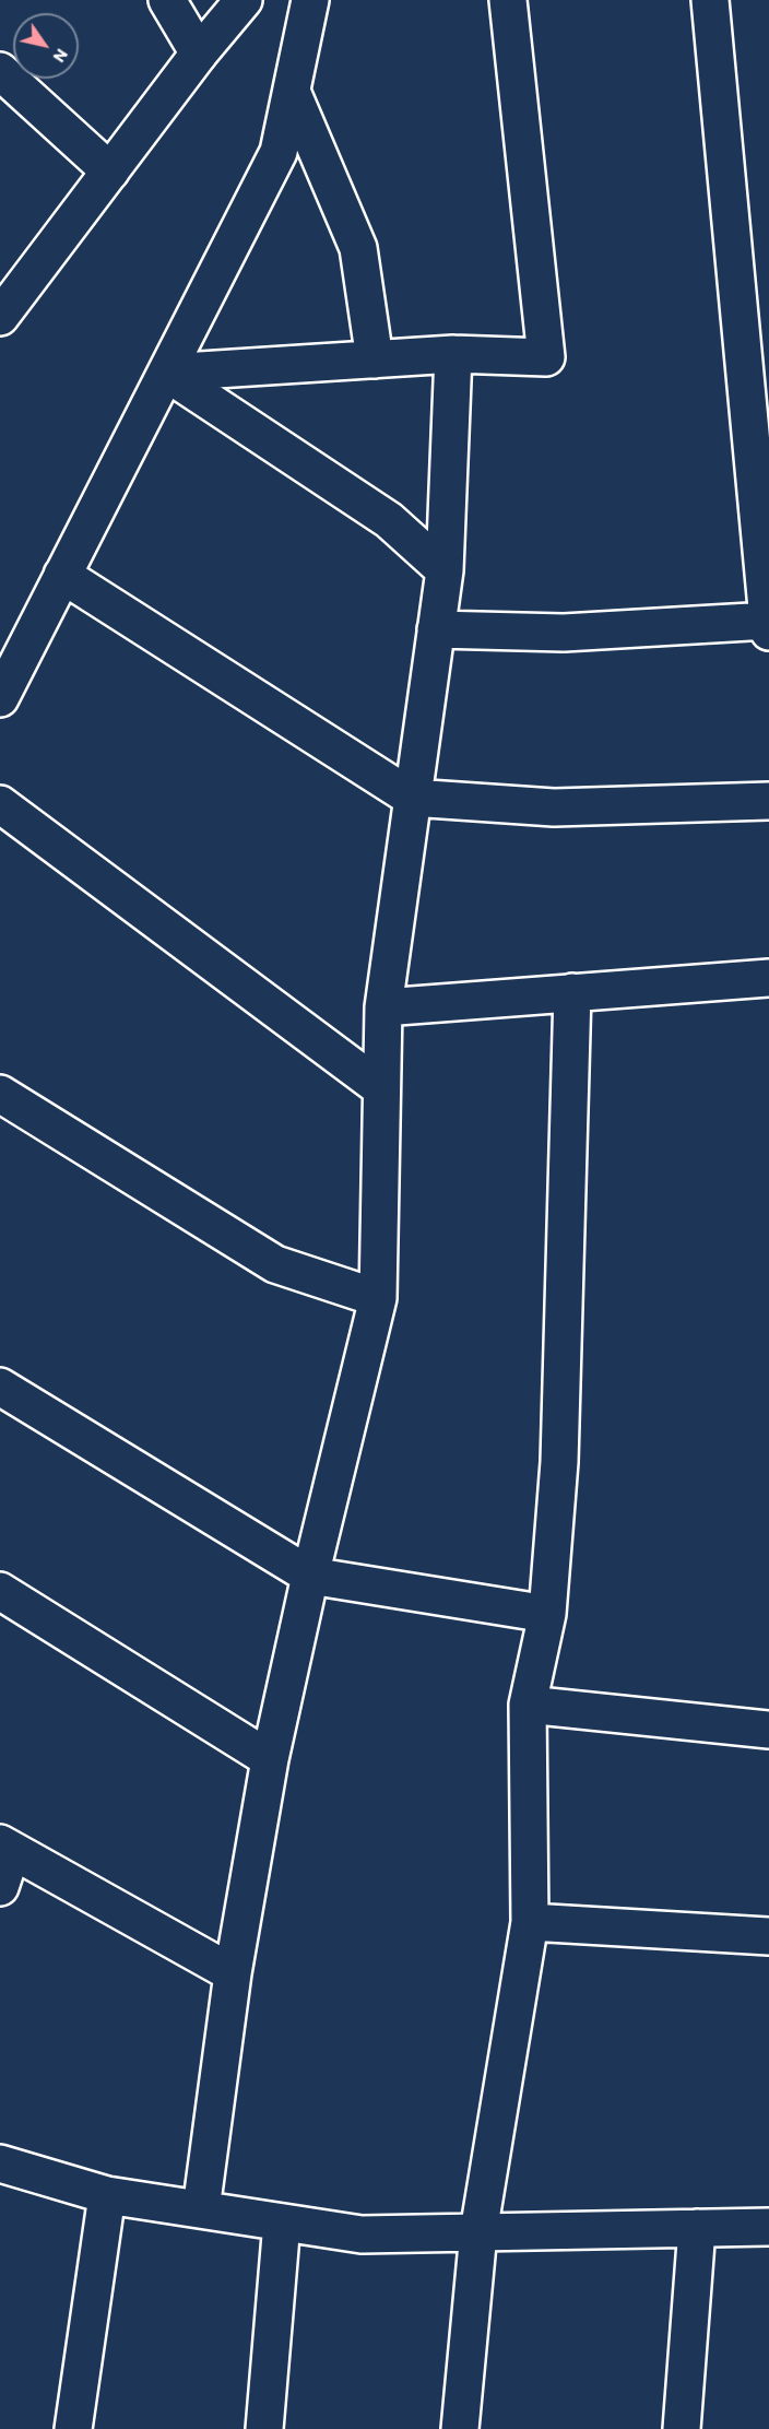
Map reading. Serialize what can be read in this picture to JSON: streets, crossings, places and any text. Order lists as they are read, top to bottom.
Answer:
{
  "north": "bottom right"
}
